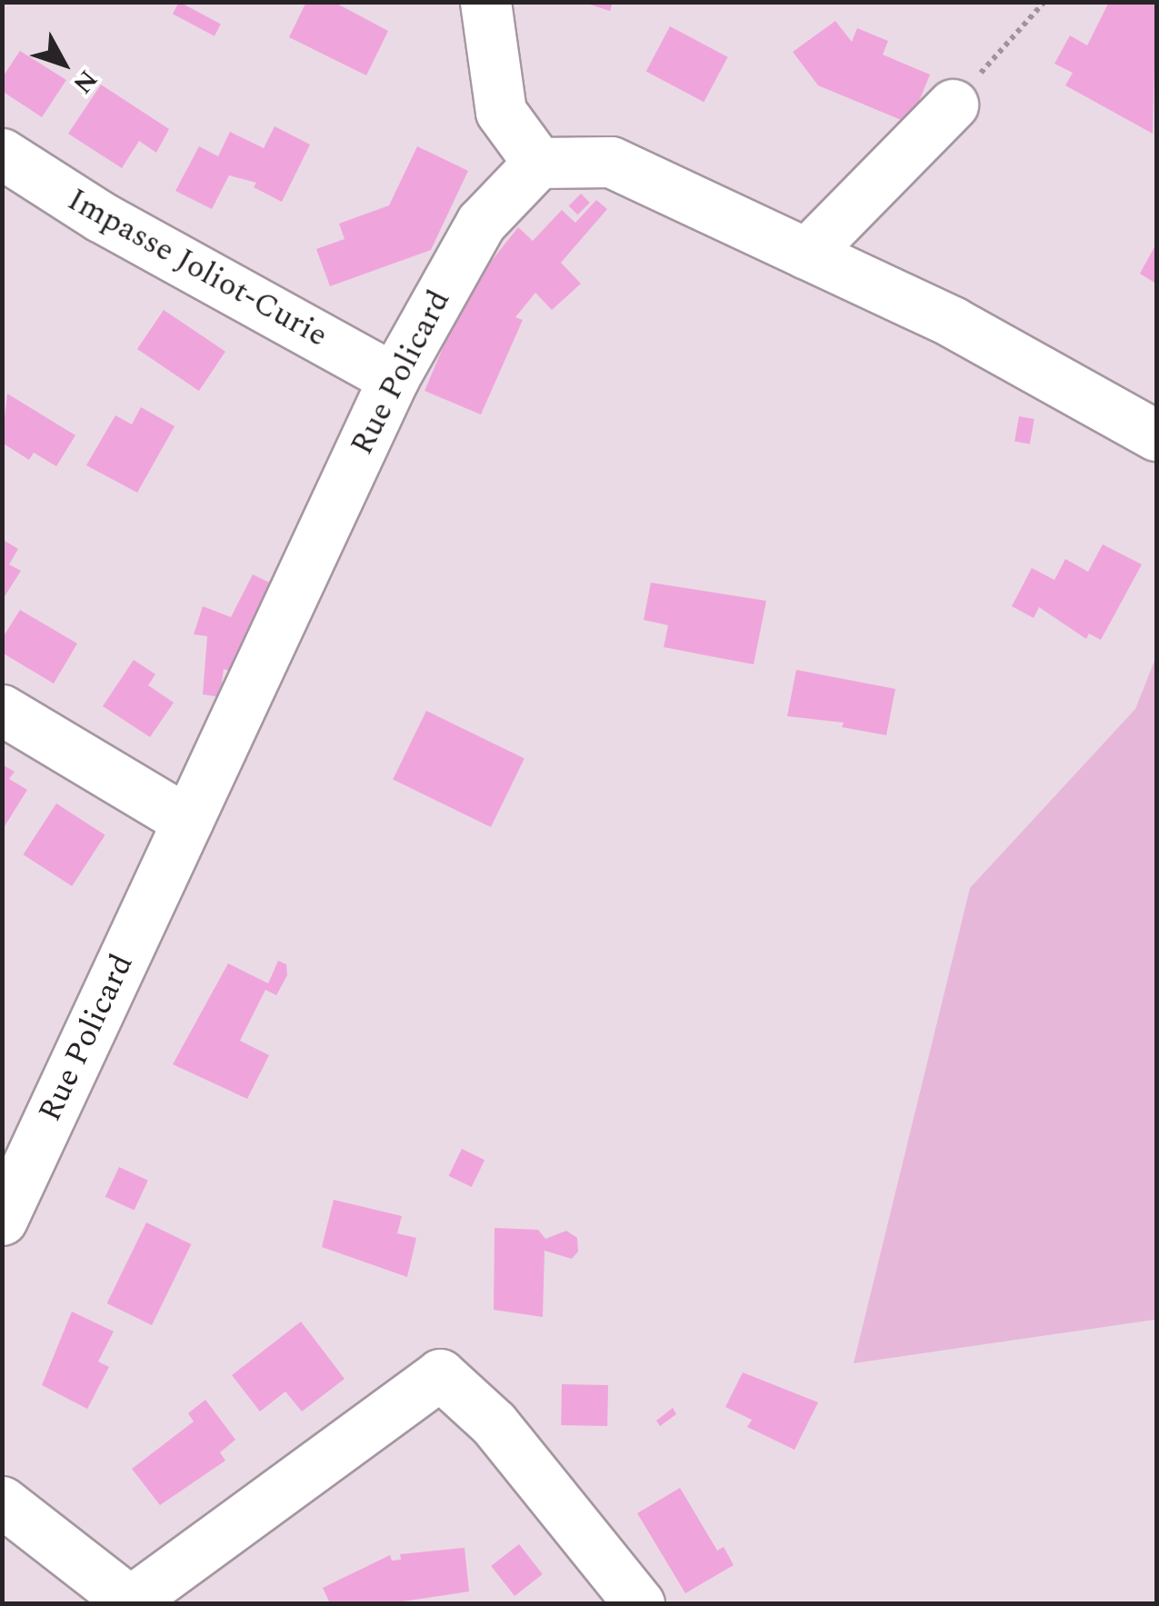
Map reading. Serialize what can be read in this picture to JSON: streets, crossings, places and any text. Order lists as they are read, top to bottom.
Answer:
{
  "streets": {
    "street": ["Impasse Joliot-Curie", "Rue Policard"]
  },
  "crossings": [
    ["Impasse Joliot-Curie", "Rue Policard"]
  ],
  "north": "bottom right"
}
